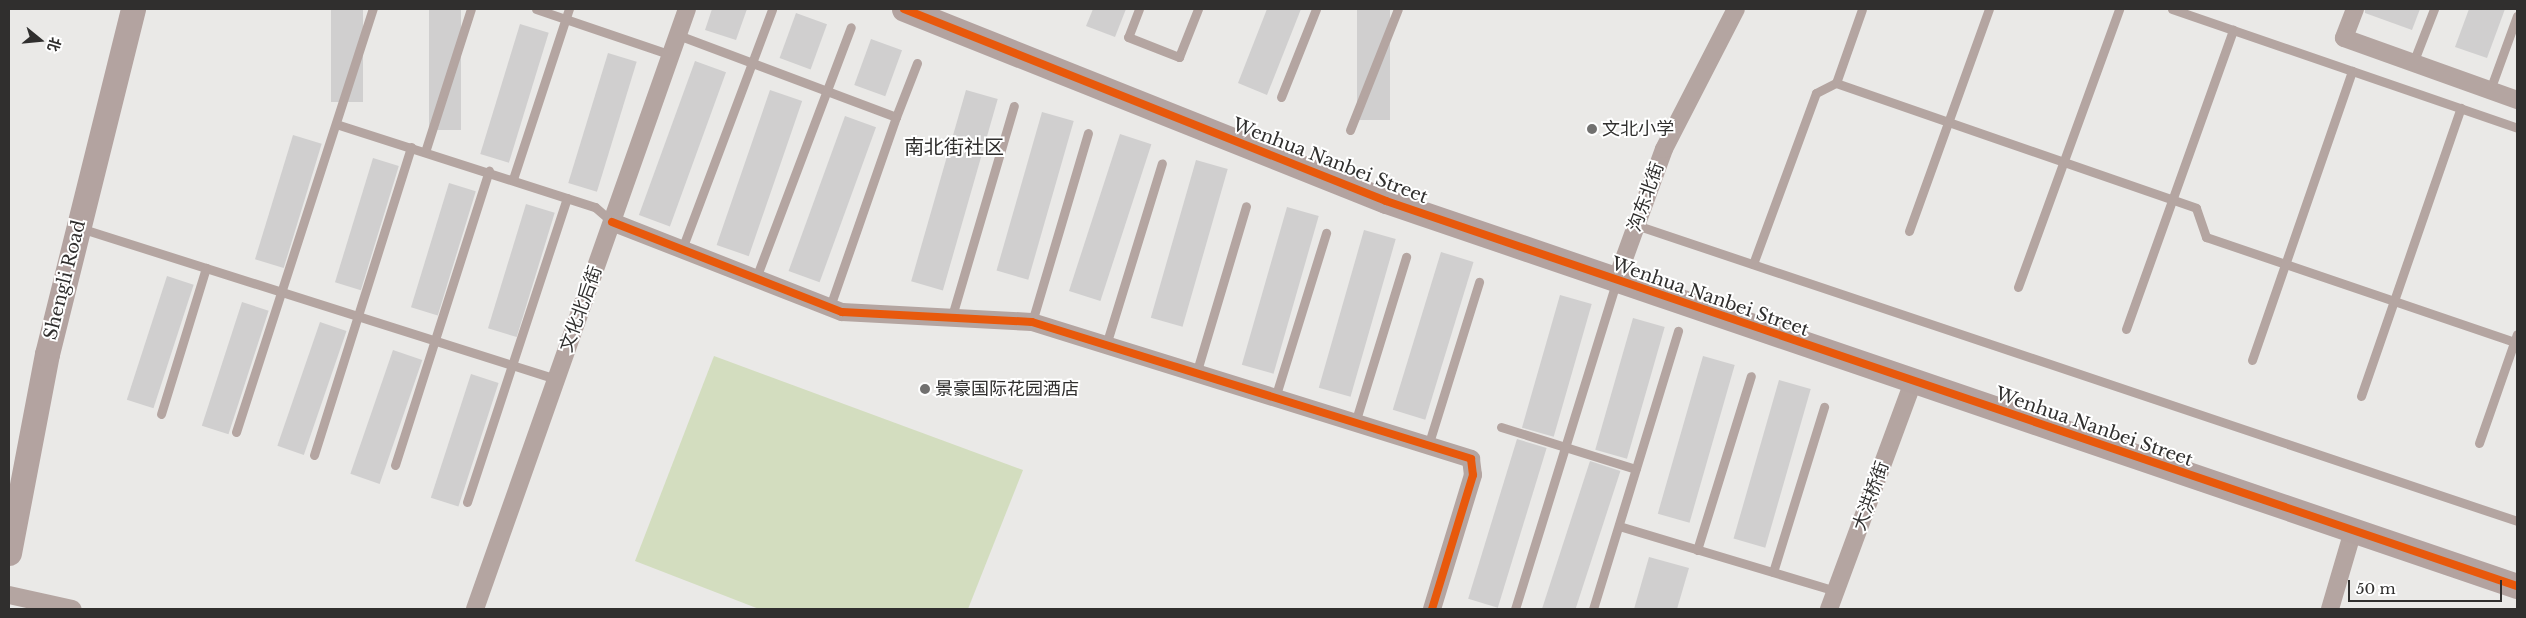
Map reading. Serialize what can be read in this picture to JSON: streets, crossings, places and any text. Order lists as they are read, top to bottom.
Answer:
{
  "streets": {
    "street": [
      "Wenhua Nanbei Street",
      "沟东北街",
      "Shengli Road",
      "文化北后街",
      "大洪桥街"
    ]
  },
  "crossings": [
    ["Wenhua Nanbei Street", "沟东北街"],
    ["Wenhua Nanbei Street", "大洪桥街"]
  ],
  "districts": ["南北街社区"],
  "places": ["文北小学", "景豪国际花园酒店"],
  "scale_bar": "50 m",
  "north": "right"
}
